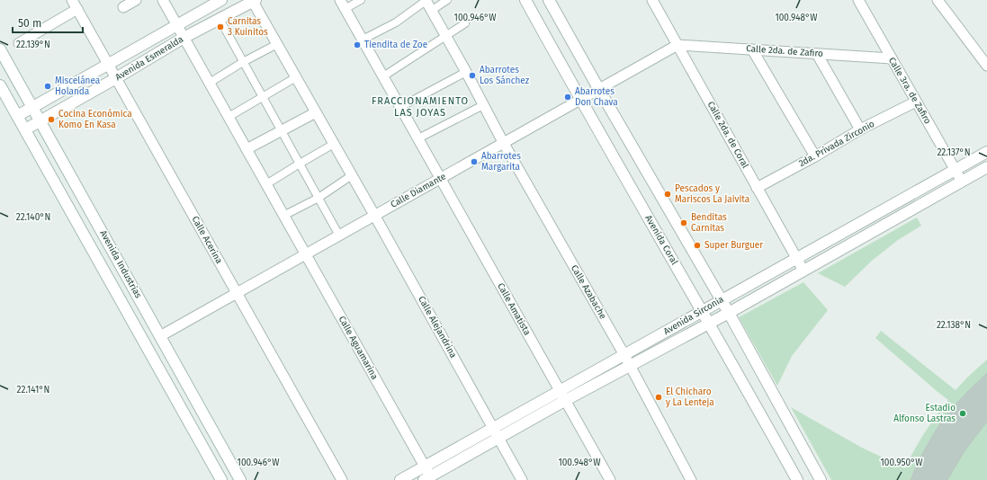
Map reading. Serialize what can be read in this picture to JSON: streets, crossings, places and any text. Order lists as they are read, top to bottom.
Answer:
{
  "streets": {
    "street": [
      "Calle 2da. de Zafiro",
      "Avenida Esmeralda",
      "Calle 3ra. de Zafiro",
      "Calle 2da. de Coral",
      "2da. Privada Zirconio",
      "Calle Diamante",
      "Calle Acerina",
      "Avenida Coral",
      "Avenida Industrias",
      "Calle Azabache",
      "Calle Amatista",
      "Avenida Sirconia",
      "Calle Alejandrina",
      "Calle Aguamarina"
    ]
  },
  "crossings": [
    ["Calle 2da. de Zafiro", "Calle 3ra. de Zafiro"],
    ["Calle 2da. de Zafiro", "Calle 2da. de Coral"],
    ["Calle 2da. de Zafiro", "Calle Diamante"],
    ["Avenida Esmeralda", "Calle Acerina"],
    ["Avenida Esmeralda", "Avenida Industrias"],
    ["Avenida Esmeralda", "Calle Alejandrina"],
    ["Avenida Esmeralda", "Calle Aguamarina"],
    ["Calle 3ra. de Zafiro", "2da. Privada Zirconio"],
    ["Calle 3ra. de Zafiro", "Avenida Sirconia"],
    ["Calle 2da. de Coral", "2da. Privada Zirconio"],
    ["Calle 2da. de Coral", "Calle Diamante"],
    ["Calle 2da. de Coral", "Avenida Sirconia"],
    ["Calle Diamante", "Calle Acerina"],
    ["Calle Diamante", "Avenida Coral"],
    ["Calle Diamante", "Avenida Industrias"],
    ["Calle Diamante", "Calle Azabache"],
    ["Calle Diamante", "Calle Amatista"],
    ["Calle Diamante", "Calle Alejandrina"],
    ["Calle Diamante", "Calle Aguamarina"],
    ["Avenida Coral", "Avenida Sirconia"],
    ["Calle Azabache", "Calle Amatista"],
    ["Calle Azabache", "Avenida Sirconia"],
    ["Calle Amatista", "Avenida Sirconia"],
    ["Avenida Sirconia", "Calle Alejandrina"],
    ["Avenida Sirconia", "Calle Aguamarina"]
  ],
  "districts": ["FRACCIONAMIENTO LAS JOYAS"],
  "places": [
    "Carnitas 3 Kuinitos",
    "Tiendita de Zoe",
    "Abarrotes Los Sánchez",
    "Miscelánea Holanda",
    "Abarrotes Don Chava",
    "Cocina Económica Komo En Kasa",
    "Abarrotes Margarita",
    "Pescados y Mariscos La Jaivita",
    "Benditas Carnitas",
    "Super Burguer",
    "El Chicharo y La Lenteja",
    "Estadio Alfonso Lastras"
  ],
  "scale_bar": "50 m",
  "coordinates": [
    "100.946°W",
    "100.948°W",
    "22.139°N",
    "22.137°N",
    "22.140°N",
    "22.138°N",
    "22.141°N",
    "100.950°W"
  ]
}
